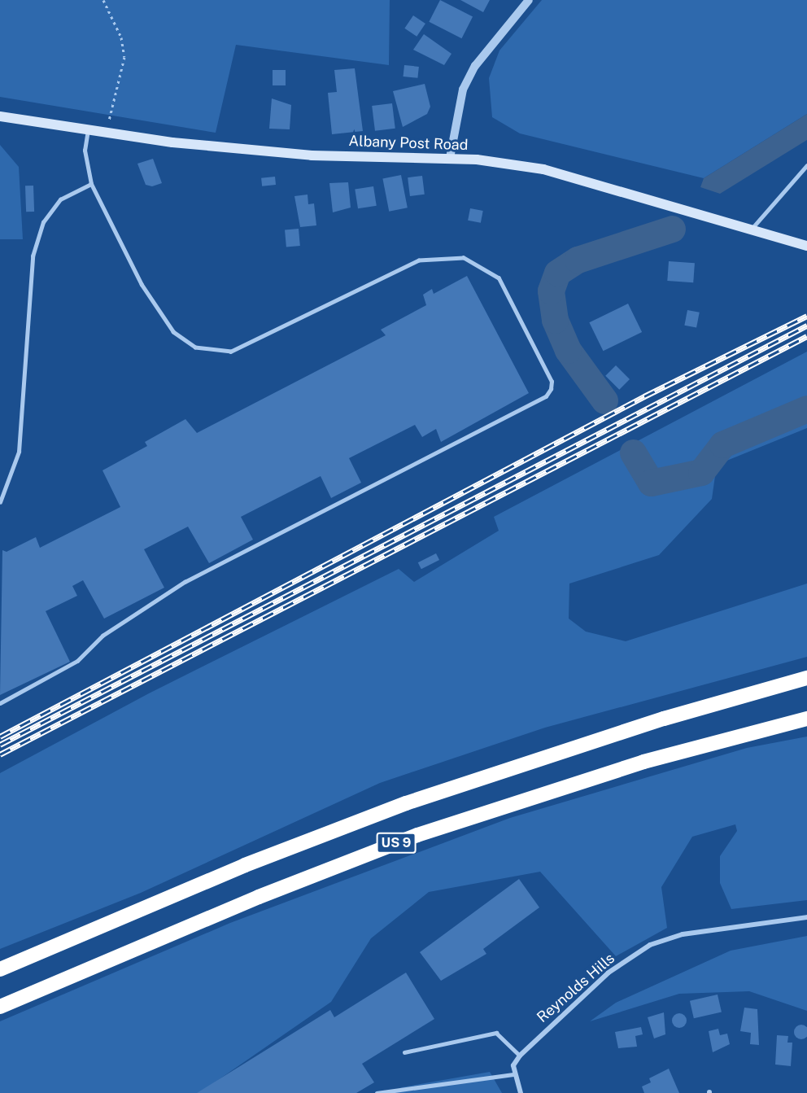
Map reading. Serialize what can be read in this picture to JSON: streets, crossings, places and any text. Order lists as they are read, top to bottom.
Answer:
{
  "streets": {
    "highway": ["US 9"],
    "main road": ["Albany Post Road"],
    "street": ["Reynolds Hills"]
  }
}
